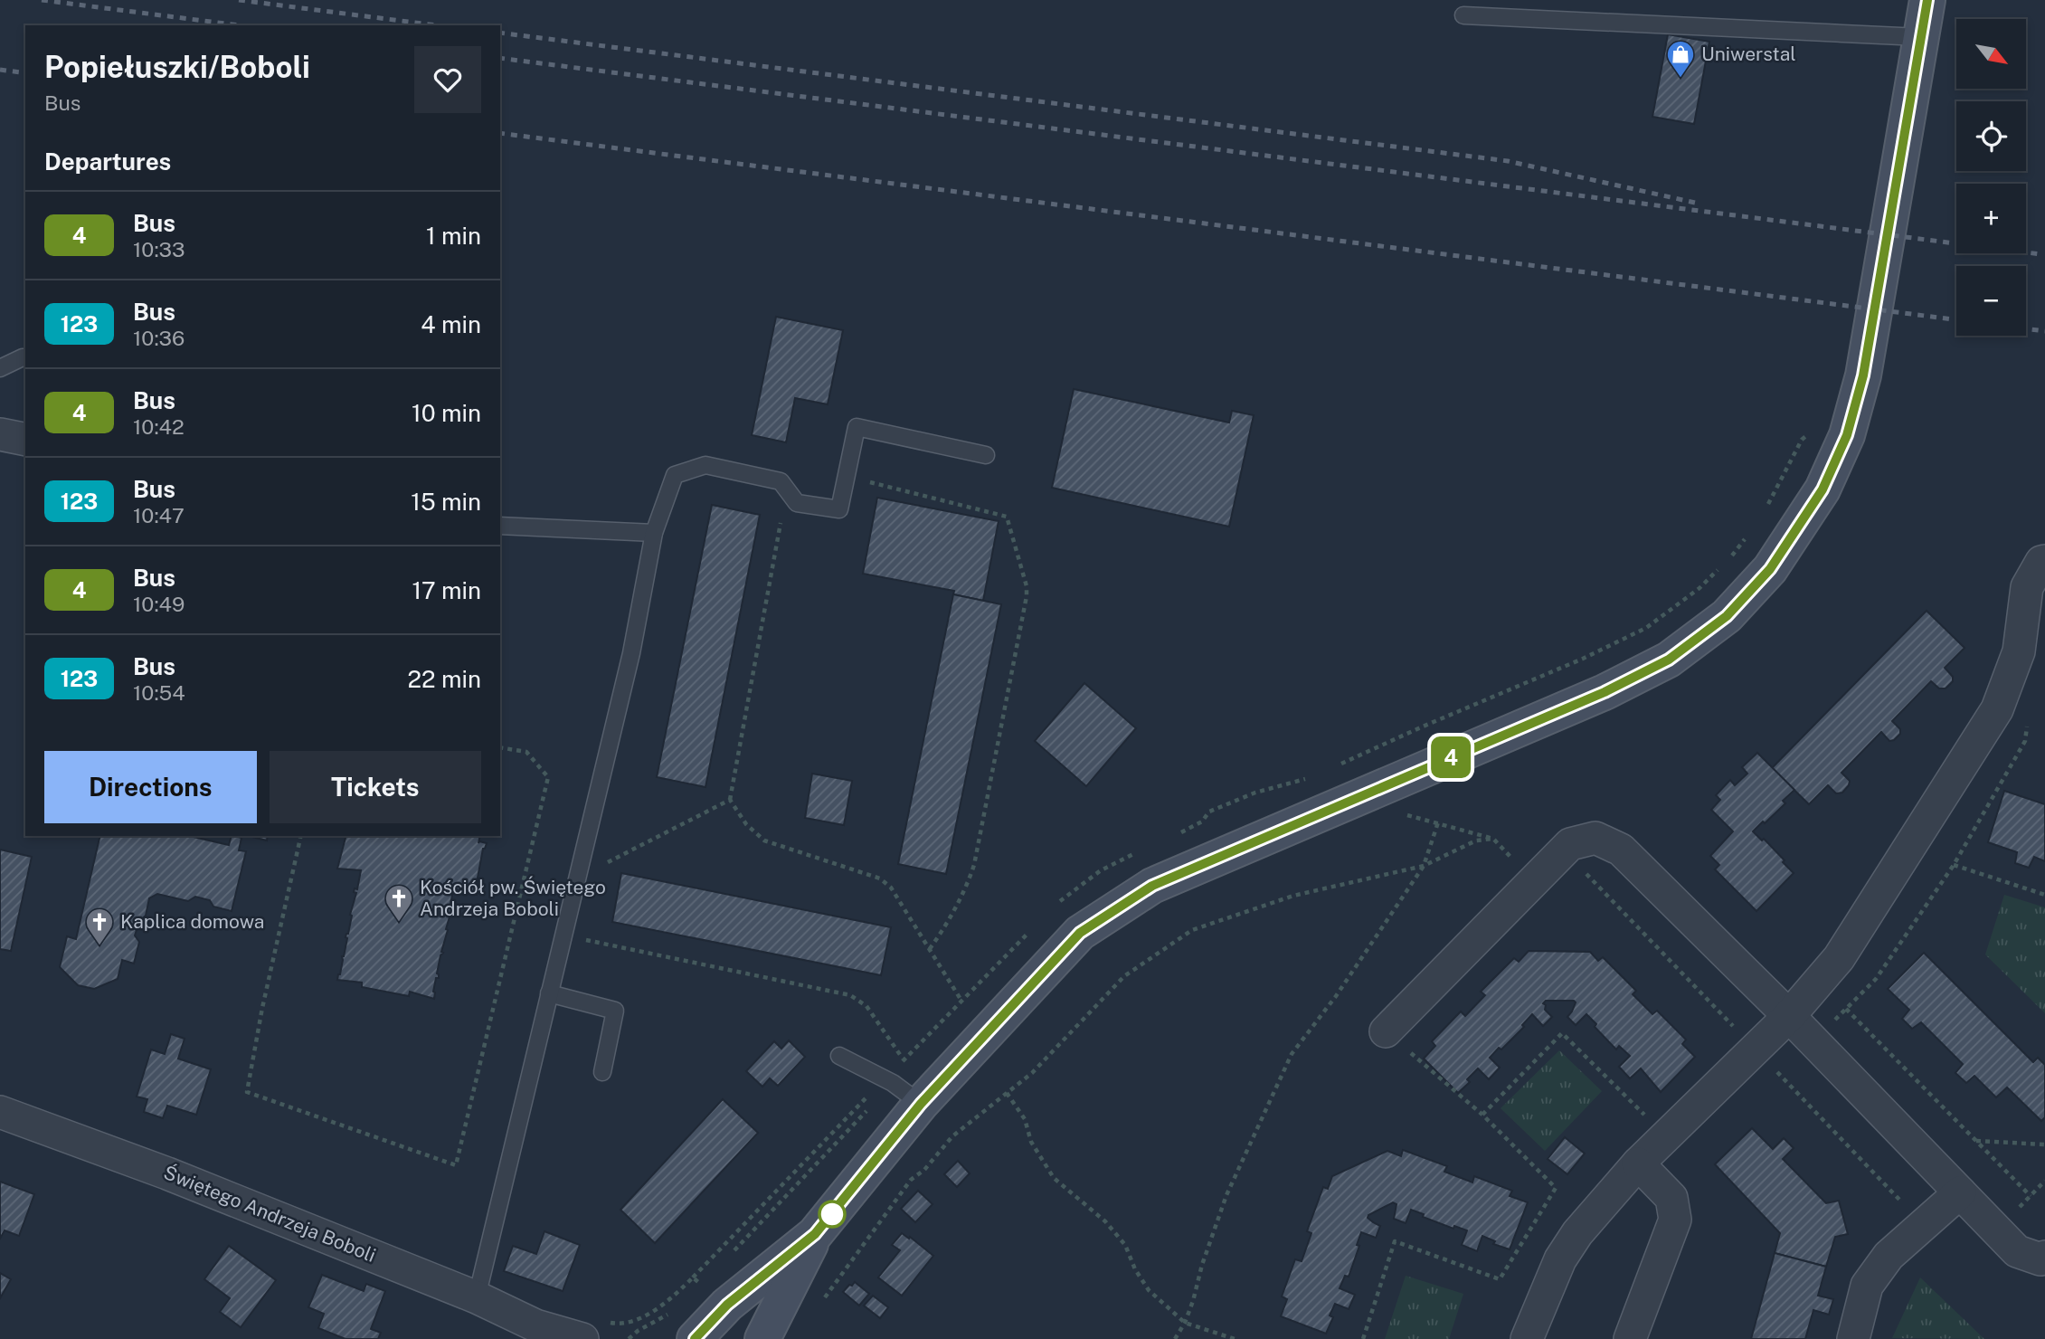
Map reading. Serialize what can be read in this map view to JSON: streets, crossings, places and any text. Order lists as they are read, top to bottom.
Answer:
{
  "streets": {
    "street": ["Świętego Andrzeja Boboli"]
  },
  "places": {
    "shop": ["Uniwerstal"],
    "church": ["Kościół pw. Świętego Andrzeja Boboli", "Kaplica domowa"]
  },
  "lines": ["bus line 4"],
  "north": "bottom right",
  "page": {
    "on_map": "4",
    "map_buttons": ["+", "−"],
    "heading": [
      ["Popiełuszki/Boboli", "Bus"],
      "Departures"
    ],
    "list": [
      {
        "mark": "4",
        "name": "Bus",
        "note": "10:33",
        "value": "1 min"
      },
      {
        "mark": "123",
        "name": "Bus",
        "note": "10:36",
        "value": "4 min"
      },
      {
        "mark": "4",
        "name": "Bus",
        "note": "10:42",
        "value": "10 min"
      },
      {
        "mark": "123",
        "name": "Bus",
        "note": "10:47",
        "value": "15 min"
      },
      {
        "mark": "4",
        "name": "Bus",
        "note": "10:49",
        "value": "17 min"
      },
      {
        "mark": "123",
        "name": "Bus",
        "note": "10:54",
        "value": "22 min"
      }
    ],
    "buttons": ["Directions", "Tickets"]
  }
}
